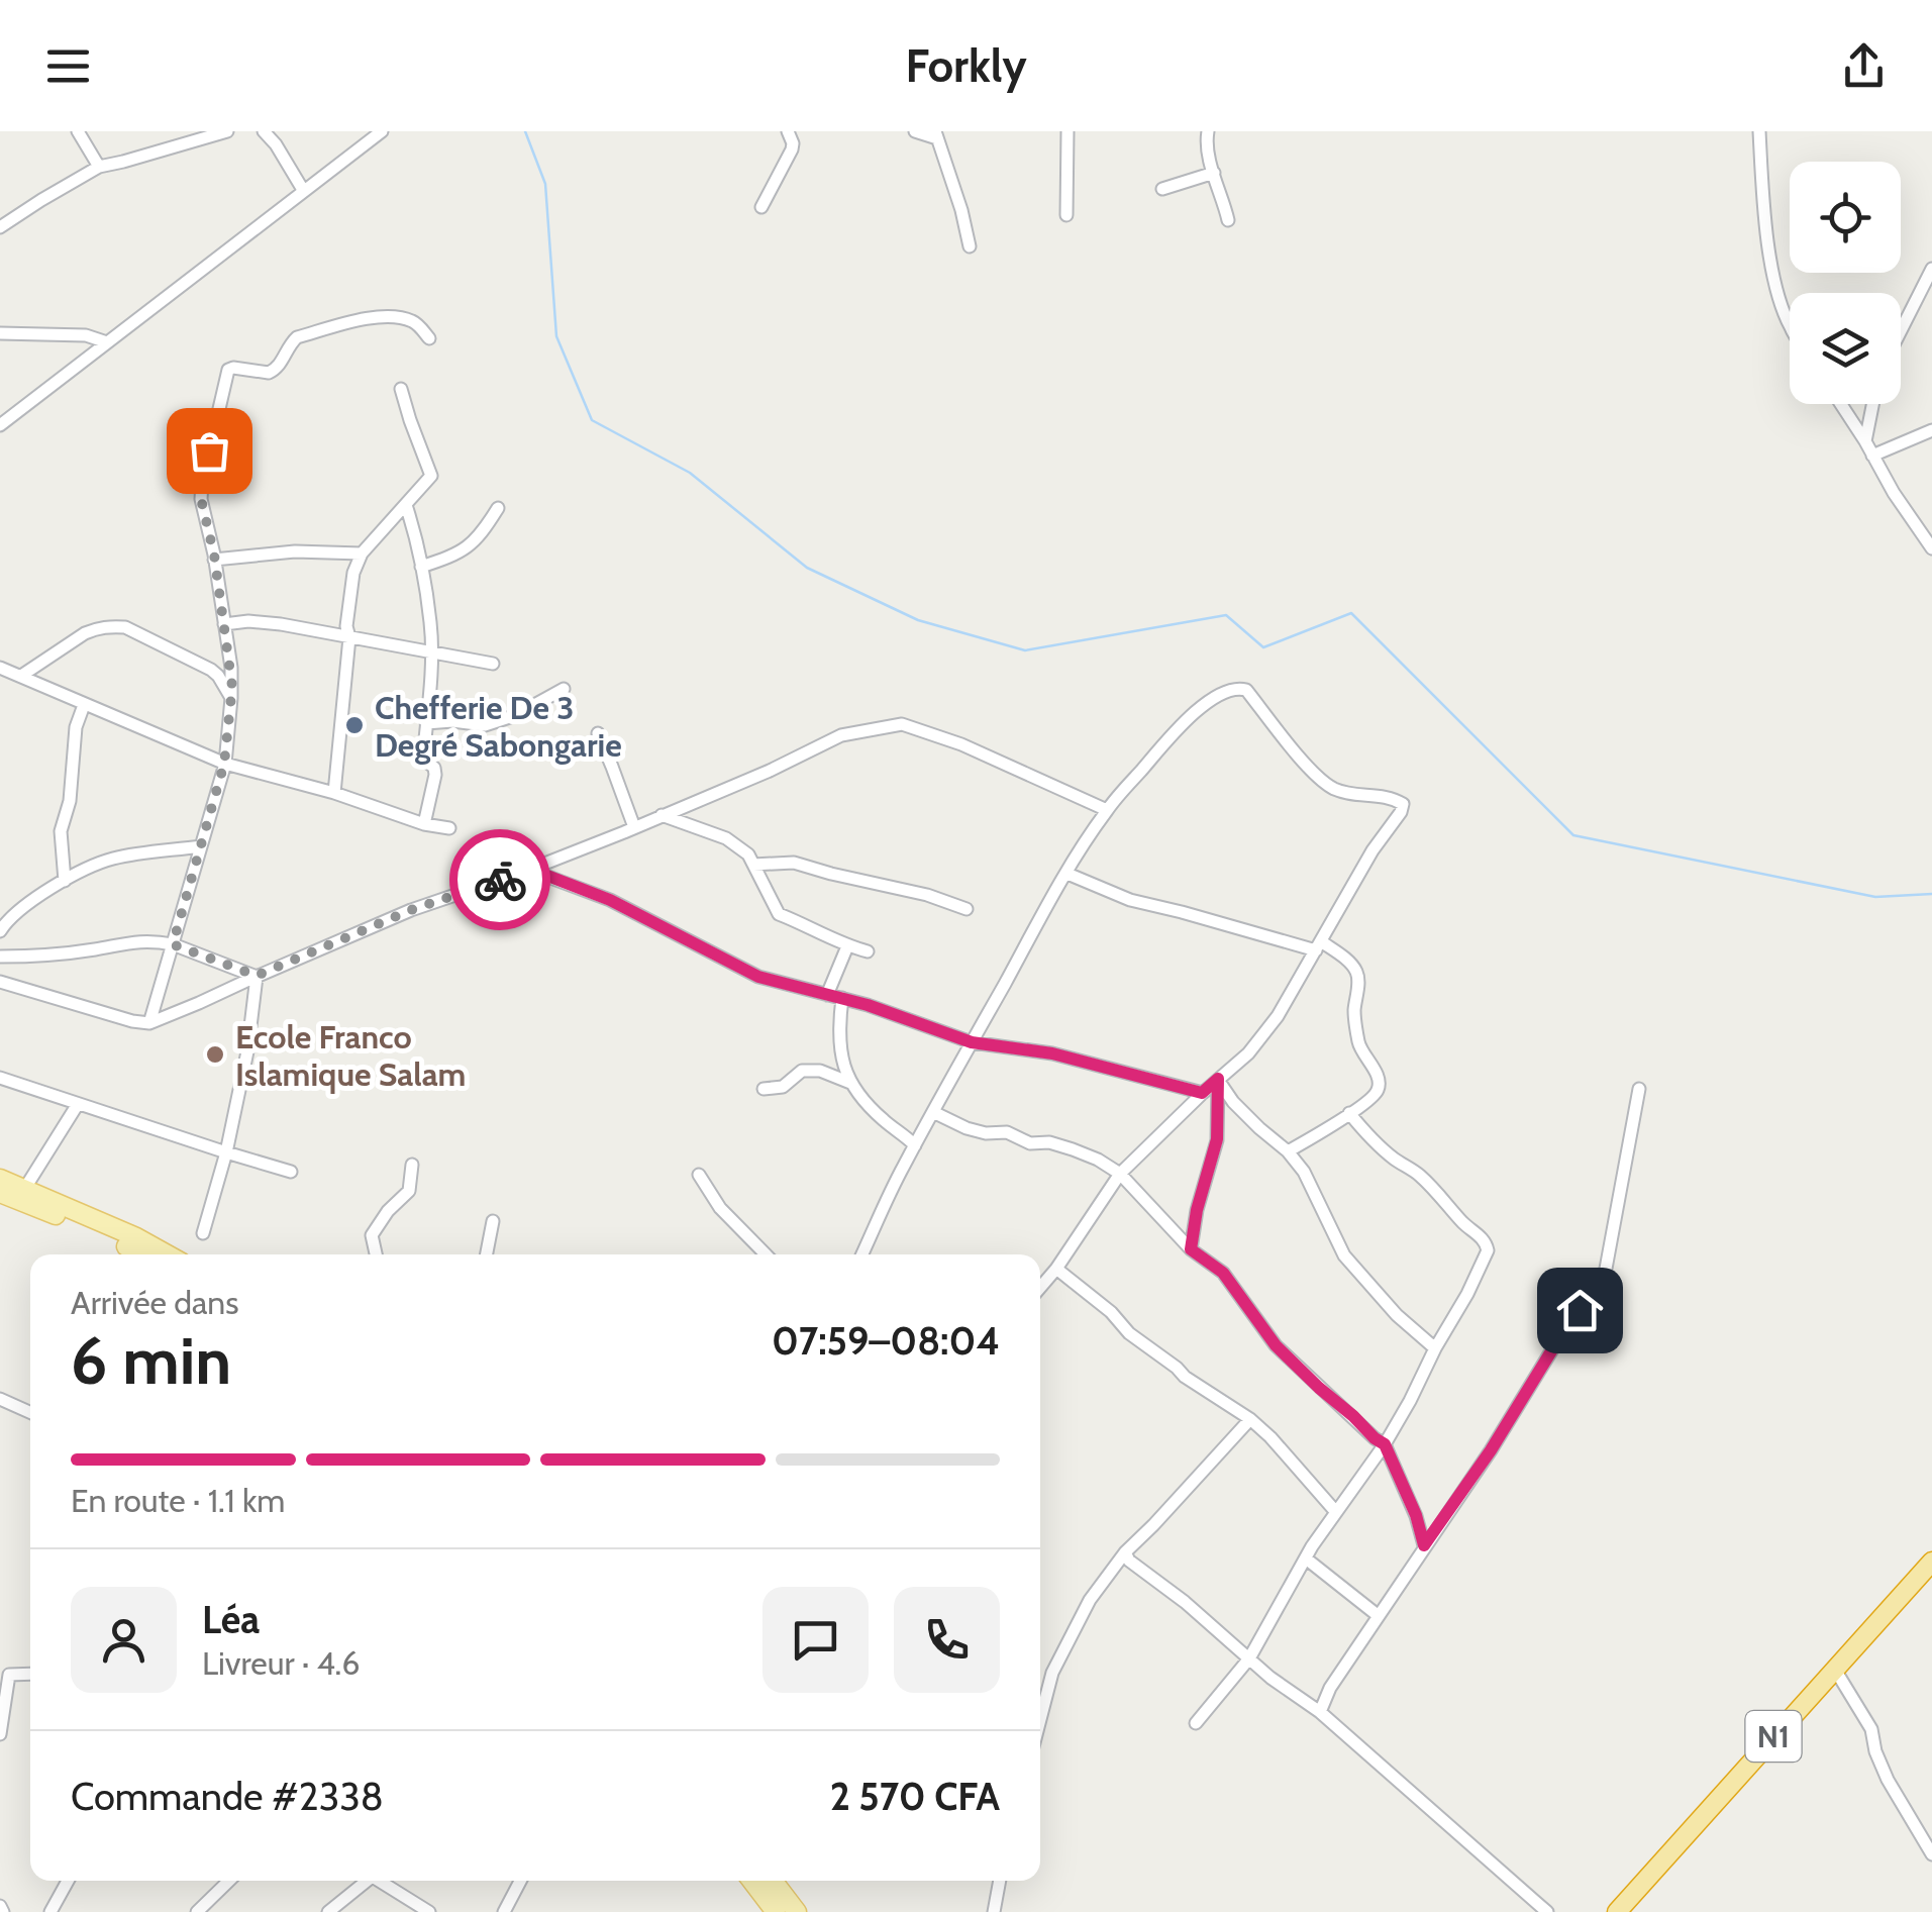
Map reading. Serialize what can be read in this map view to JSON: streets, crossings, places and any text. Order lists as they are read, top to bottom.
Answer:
{
  "streets": {
    "highway": ["N1"]
  },
  "places": ["Chefferie De 3 Degré Sabongarie", "Ecole Franco Islamique Salam"],
  "page": {
    "header": "Forkly",
    "heading": ["6 min", "Arrivée dans", "07:59–08:04"],
    "panel": [
      "Léa",
      "Livreur · 4.6",
      "Commande #2338",
      "2 570 CFA"
    ],
    "bar": "En route · 1.1 km"
  }
}
